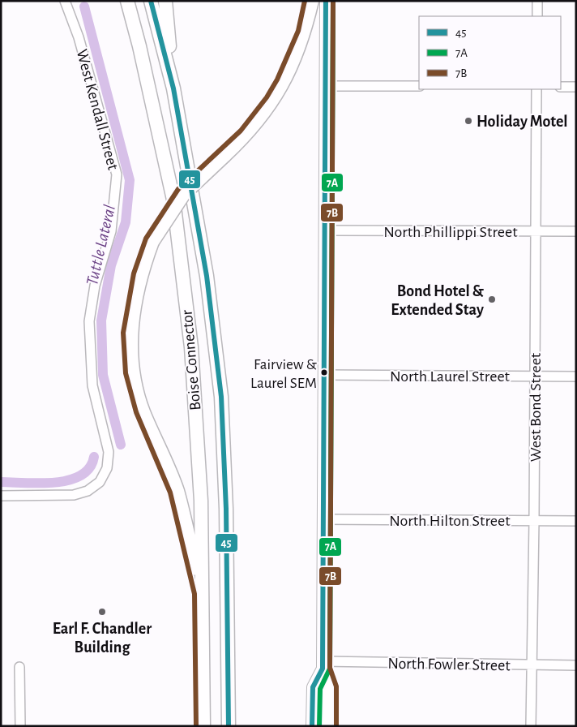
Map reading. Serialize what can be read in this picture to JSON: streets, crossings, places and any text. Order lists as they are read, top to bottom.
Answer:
{
  "streets": {
    "highway": ["Boise Connector"],
    "street": [
      "West Kendall Street",
      "North Phillippi Street",
      "North Laurel Street",
      "West Bond Street",
      "North Hilton Street",
      "North Fowler Street"
    ]
  },
  "crossings": [
    ["North Phillippi Street", "West Bond Street"],
    ["North Laurel Street", "West Bond Street"],
    ["West Bond Street", "North Hilton Street"],
    ["West Bond Street", "North Fowler Street"]
  ],
  "water": ["Tuttle Lateral"],
  "places": [
    "Holiday Motel",
    "Bond Hotel & Extended Stay",
    "Fairview & Laurel SEM",
    "Earl F. Chandler Building"
  ],
  "lines": ["transit line 45", "transit line 7A", "transit line 7B"],
  "legend": ["45", "7A", "7B"]
}
